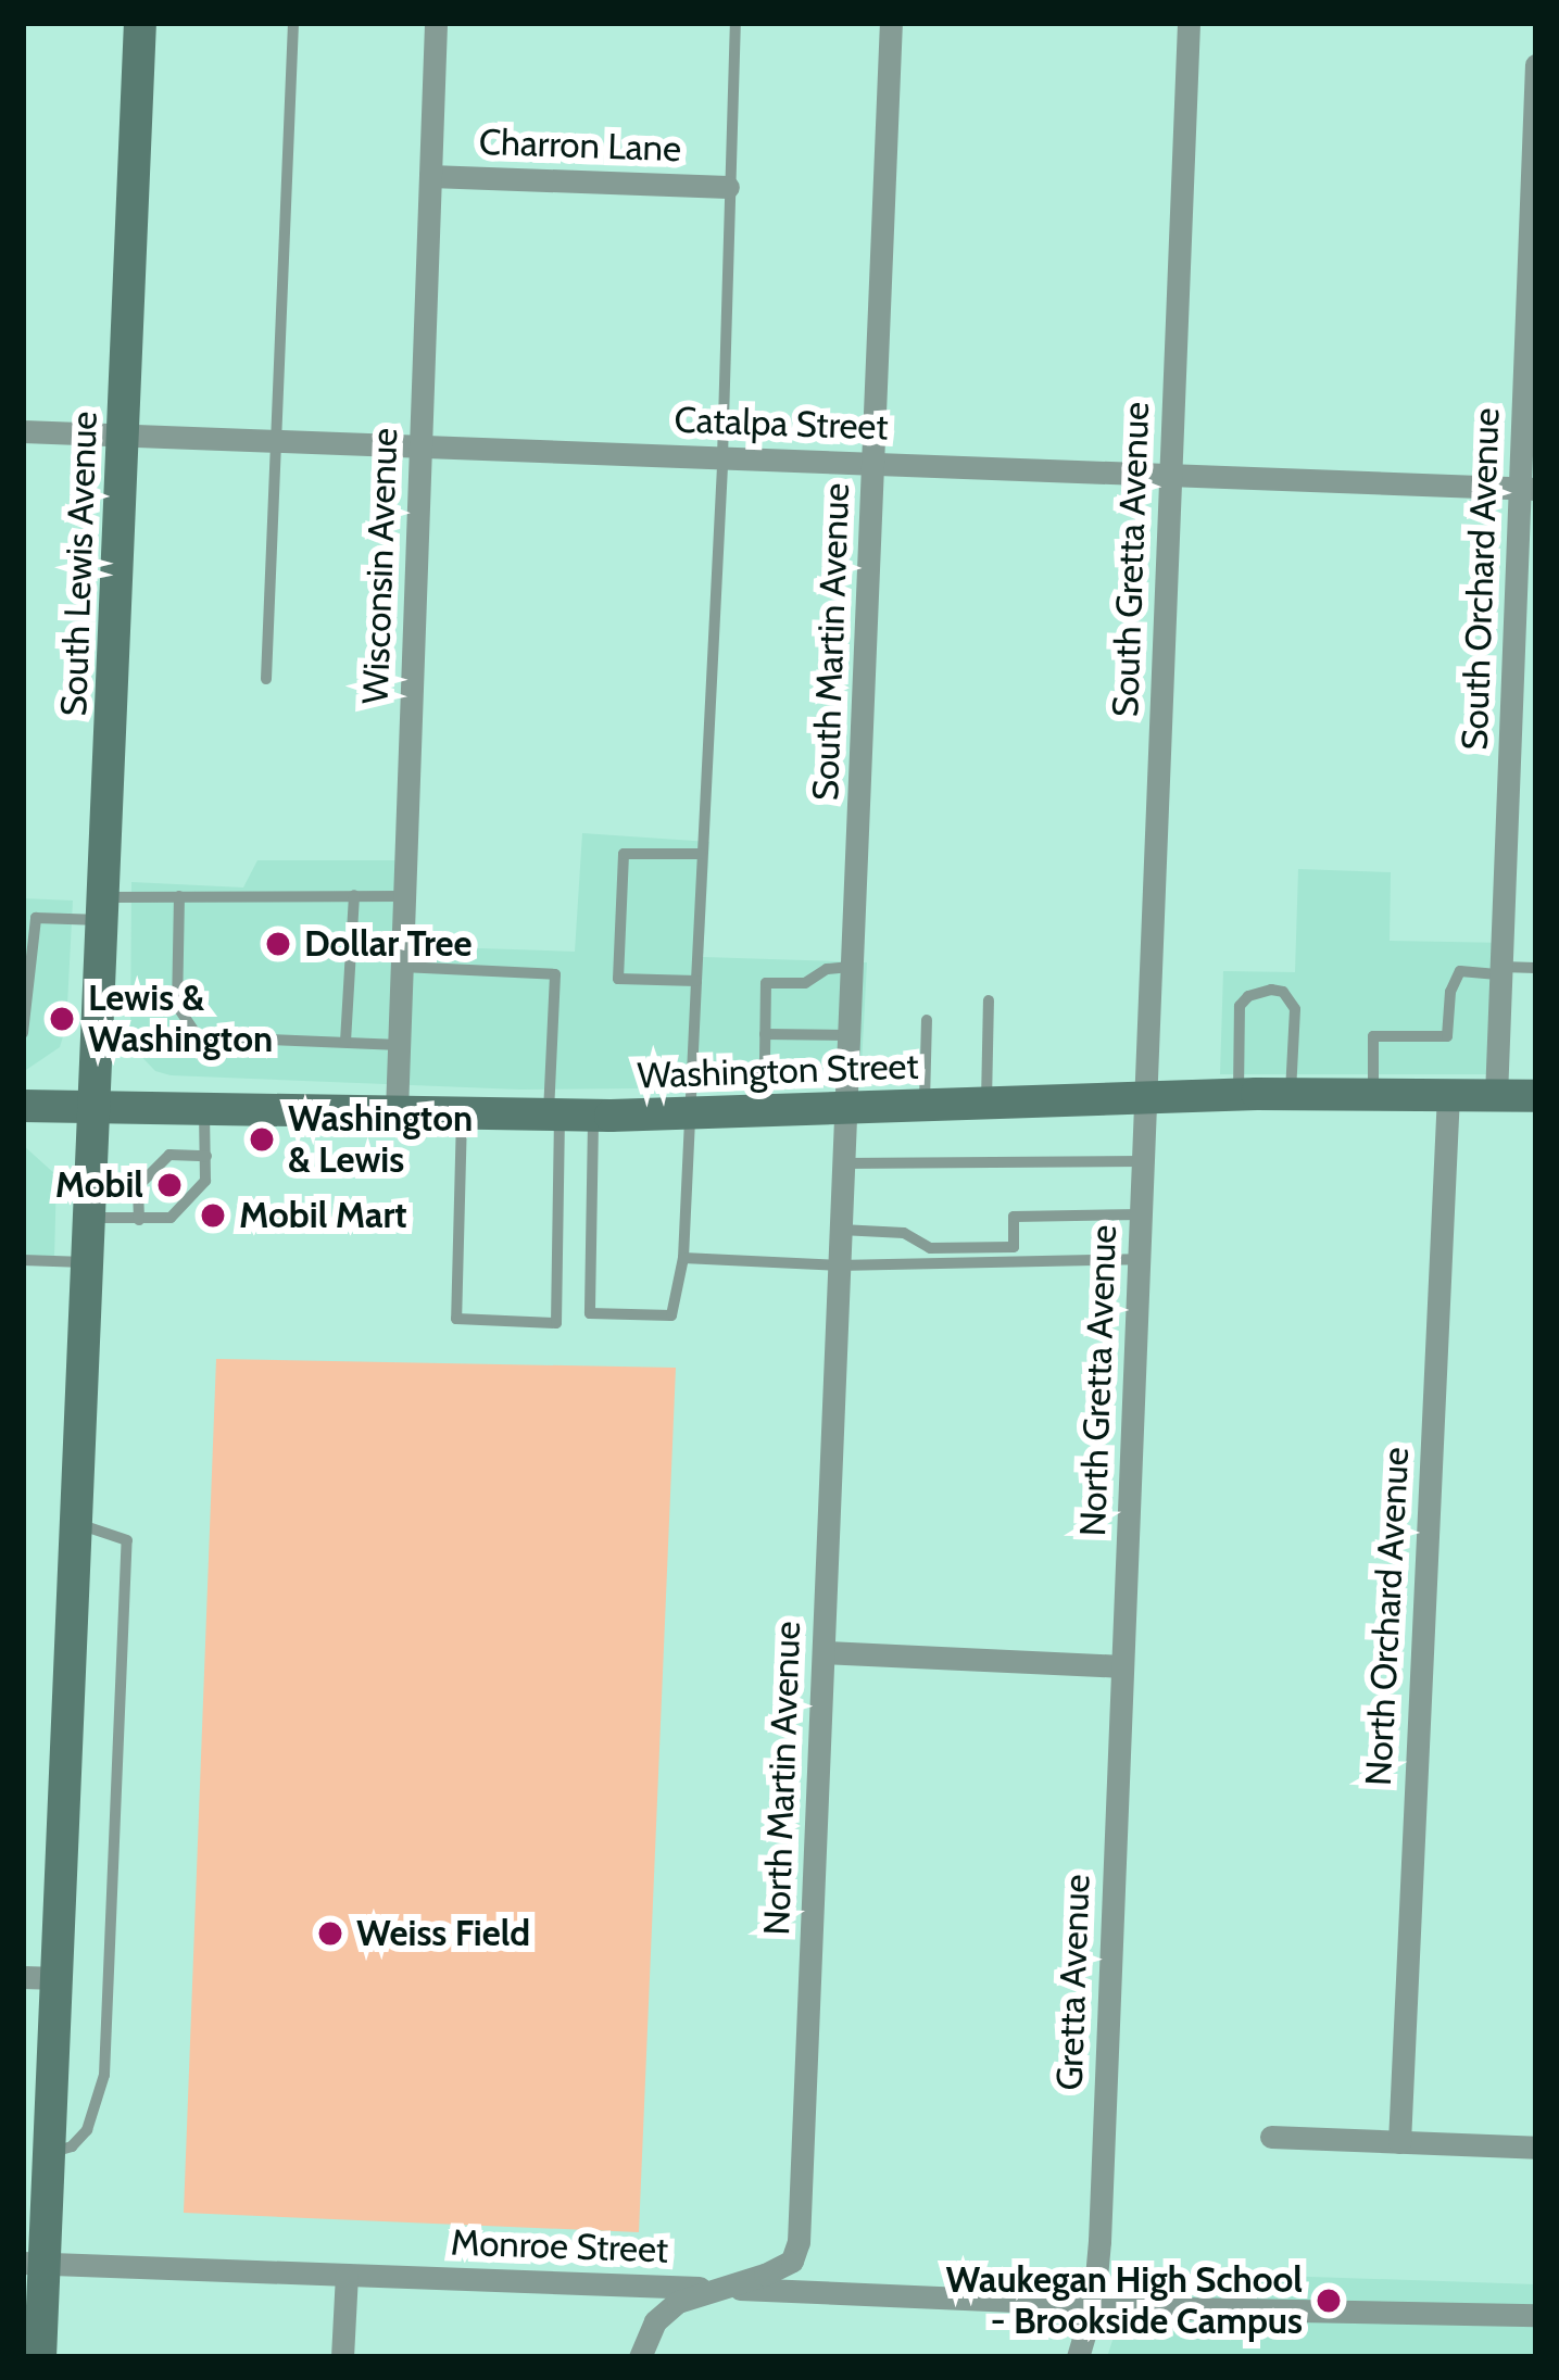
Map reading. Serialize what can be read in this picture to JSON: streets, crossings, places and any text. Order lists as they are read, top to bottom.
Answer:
{
  "streets": {
    "main road": ["South Lewis Avenue", "Washington Street"],
    "street": [
      "Charron Lane",
      "Catalpa Street",
      "South Gretta Avenue",
      "Wisconsin Avenue",
      "South Orchard Avenue",
      "South Martin Avenue",
      "North Gretta Avenue",
      "North Orchard Avenue",
      "North Martin Avenue",
      "Gretta Avenue",
      "Monroe Street"
    ]
  },
  "crossings": [
    ["Charron Lane", "Wisconsin Avenue"],
    ["Catalpa Street", "South Gretta Avenue"],
    ["Catalpa Street", "South Lewis Avenue"],
    ["Catalpa Street", "Wisconsin Avenue"],
    ["Catalpa Street", "South Orchard Avenue"],
    ["Catalpa Street", "South Martin Avenue"],
    ["South Gretta Avenue", "Washington Street"],
    ["South Gretta Avenue", "North Gretta Avenue"],
    ["South Lewis Avenue", "Washington Street"],
    ["South Lewis Avenue", "Monroe Street"],
    ["Wisconsin Avenue", "Washington Street"],
    ["South Orchard Avenue", "Washington Street"],
    ["South Martin Avenue", "Washington Street"],
    ["South Martin Avenue", "North Martin Avenue"],
    ["Washington Street", "North Gretta Avenue"],
    ["Washington Street", "North Orchard Avenue"],
    ["Washington Street", "North Martin Avenue"],
    ["North Gretta Avenue", "Gretta Avenue"],
    ["North Martin Avenue", "Monroe Street"],
    ["Gretta Avenue", "Monroe Street"]
  ],
  "places": [
    "Dollar Tree",
    "Lewis & Washington",
    "Washington & Lewis",
    "Mobil",
    "Mobil Mart",
    "Weiss Field",
    "Waukegan High School - Brookside Campus"
  ]
}
